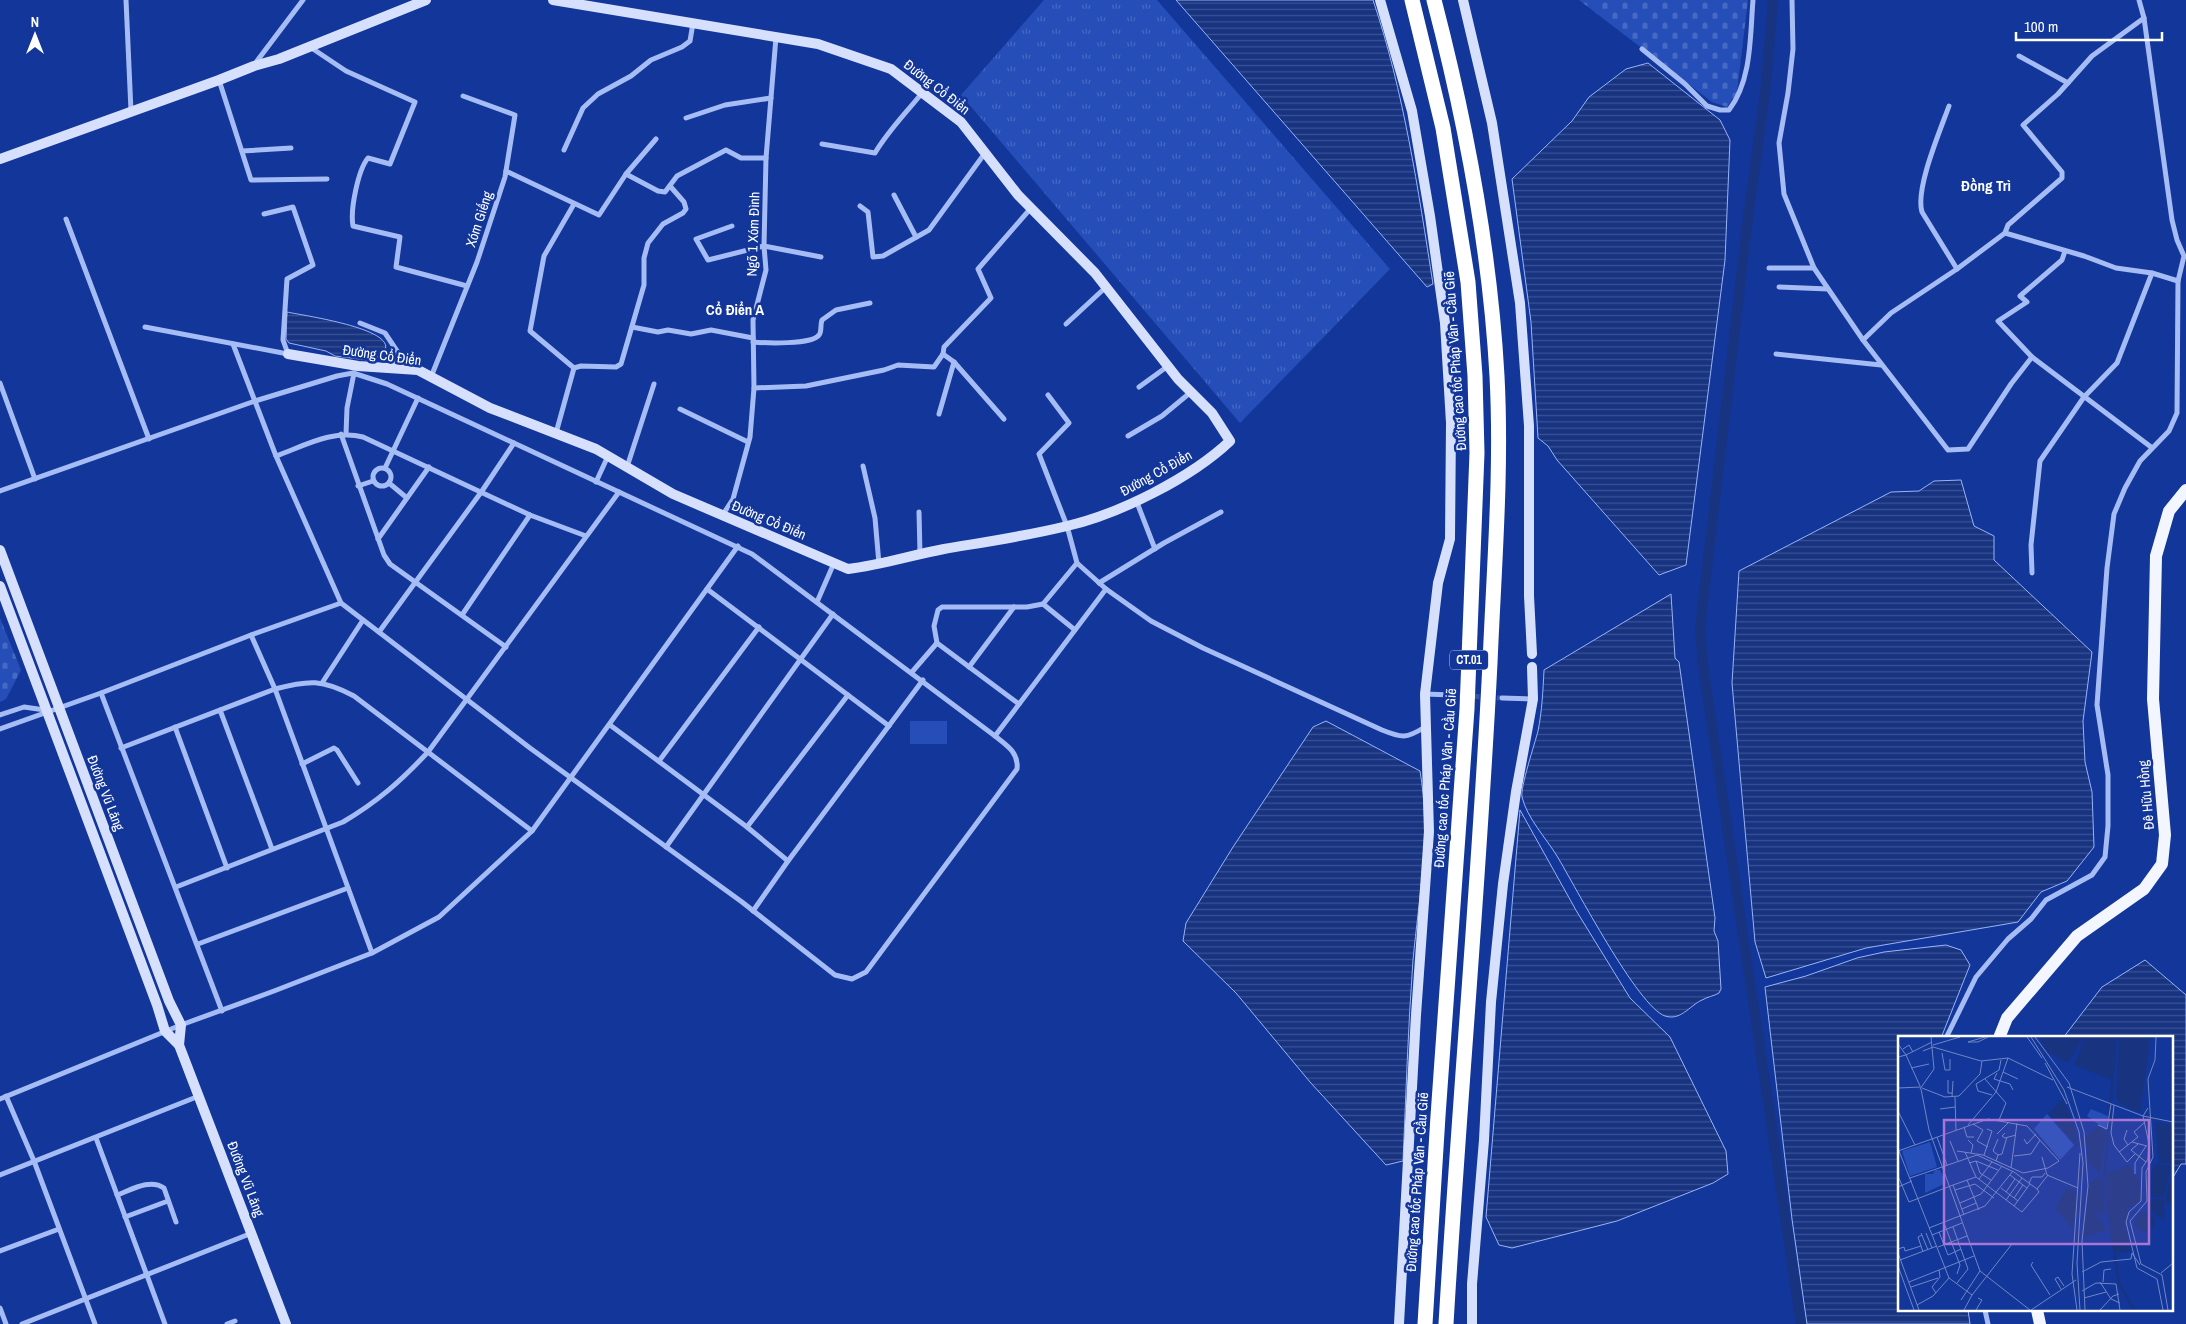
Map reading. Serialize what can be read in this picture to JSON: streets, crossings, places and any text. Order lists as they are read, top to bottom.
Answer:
{
  "streets": {
    "highway": ["Đường cao tốc Pháp Vân - Cầu Giẽ", "CT.01"],
    "main road": ["Đê Hữu Hồng"],
    "street": [
      "Đường Cổ Điển",
      "Xóm Giếng",
      "Ngõ 1 Xóm Đình",
      "Đường Vũ Lăng"
    ]
  },
  "crossings": [
    ["Đường Cổ Điển", "Xóm Giếng"],
    ["Đường Cổ Điển", "Ngõ 1 Xóm Đình"]
  ],
  "districts": ["Đồng Trì", "Cổ Điển A"],
  "scale_bar": "100 m",
  "north": "top"
}
